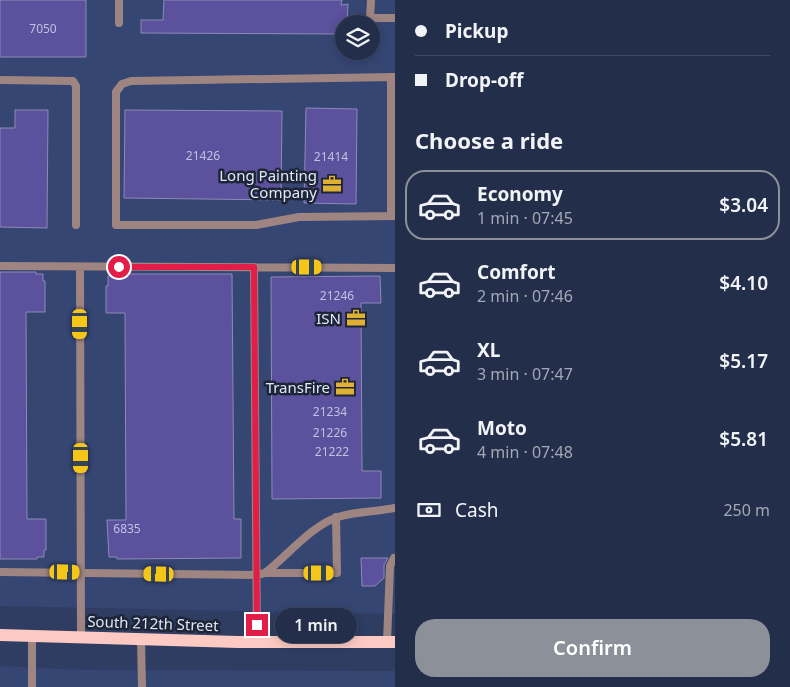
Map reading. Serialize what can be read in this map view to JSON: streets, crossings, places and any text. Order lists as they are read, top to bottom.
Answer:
{
  "streets": {
    "main road": ["South 212th Street"]
  },
  "places": {
    "office": ["Long Painting Company", "ISN", "TransFire"]
  },
  "house_numbers": [
    "7050",
    "21426",
    "21414",
    "21246",
    "21234",
    "21226",
    "21222",
    "6835"
  ],
  "page": {
    "banner": ["Pickup", "Drop-off"],
    "heading": "Choose a ride",
    "list": [
      {
        "name": "Economy",
        "note": "1 min · 07:45",
        "value": "$3.04"
      },
      {
        "name": "Comfort",
        "note": "2 min · 07:46",
        "value": "$4.10"
      },
      {
        "name": "XL",
        "note": "3 min · 07:47",
        "value": "$5.17"
      },
      {
        "name": "Moto",
        "note": "4 min · 07:48",
        "value": "$5.81"
      }
    ],
    "pay": ["Cash", "250 m"],
    "bubble": "1 min",
    "buttons": "Confirm"
  }
}
